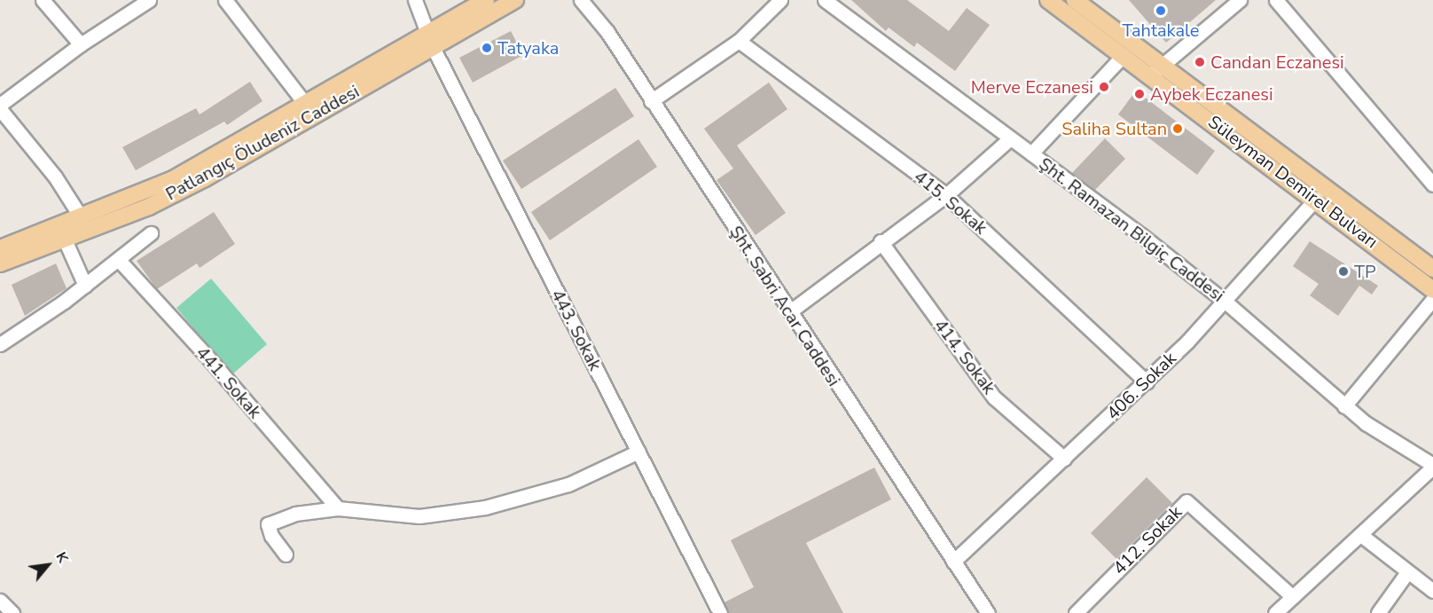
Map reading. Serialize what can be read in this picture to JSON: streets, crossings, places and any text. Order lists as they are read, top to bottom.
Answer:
{
  "streets": {
    "main road": ["Patlangıç Öludeniz Caddesi", "Süleyman Demirel Bulvarı"],
    "street": [
      "415. Sokak",
      "Şht. Ramazan Bilgiç Caddesi",
      "Şht. Sabri Acar Caddesi",
      "443. Sokak",
      "414. Sokak",
      "441. Sokak",
      "406. Sokak",
      "412. Sokak"
    ]
  },
  "crossings": [
    ["Patlangıç Öludeniz Caddesi", "443. Sokak"],
    ["Süleyman Demirel Bulvarı", "406. Sokak"],
    ["415. Sokak", "406. Sokak"],
    ["Şht. Ramazan Bilgiç Caddesi", "406. Sokak"],
    ["Şht. Sabri Acar Caddesi", "406. Sokak"],
    ["414. Sokak", "406. Sokak"]
  ],
  "places": [
    "Tahtakale",
    "Tatyaka",
    "Candan Eczanesi",
    "Merve Eczanesi",
    "Aybek Eczanesi",
    "Saliha Sultan",
    "TP"
  ],
  "north": "top right"
}
